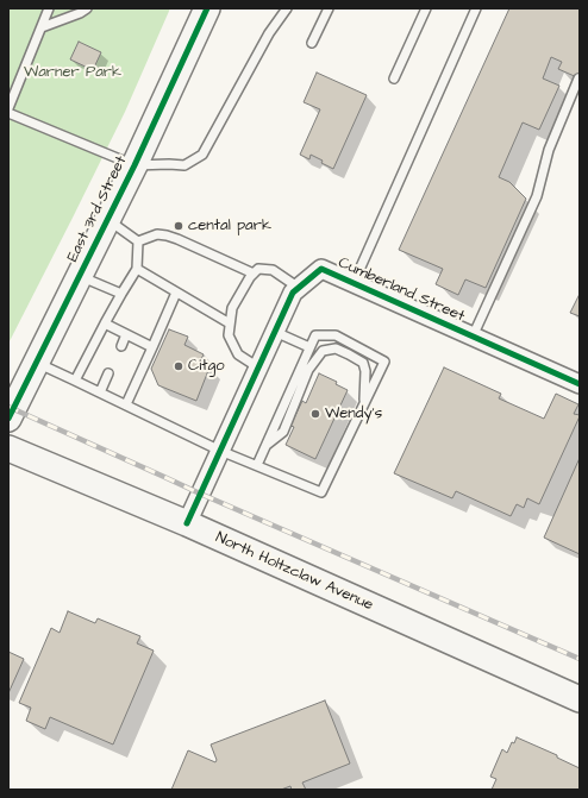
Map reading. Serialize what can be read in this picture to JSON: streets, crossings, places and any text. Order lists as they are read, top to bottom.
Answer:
{
  "streets": {
    "main road": ["East 3rd Street", "North Holtzclaw Avenue"],
    "street": ["Cumberland Street"]
  },
  "crossings": [
    ["Cumberland Street", "North Holtzclaw Avenue"]
  ],
  "parks": ["Warner Park"],
  "places": ["cental park", "Citgo", "Wendy's"]
}
